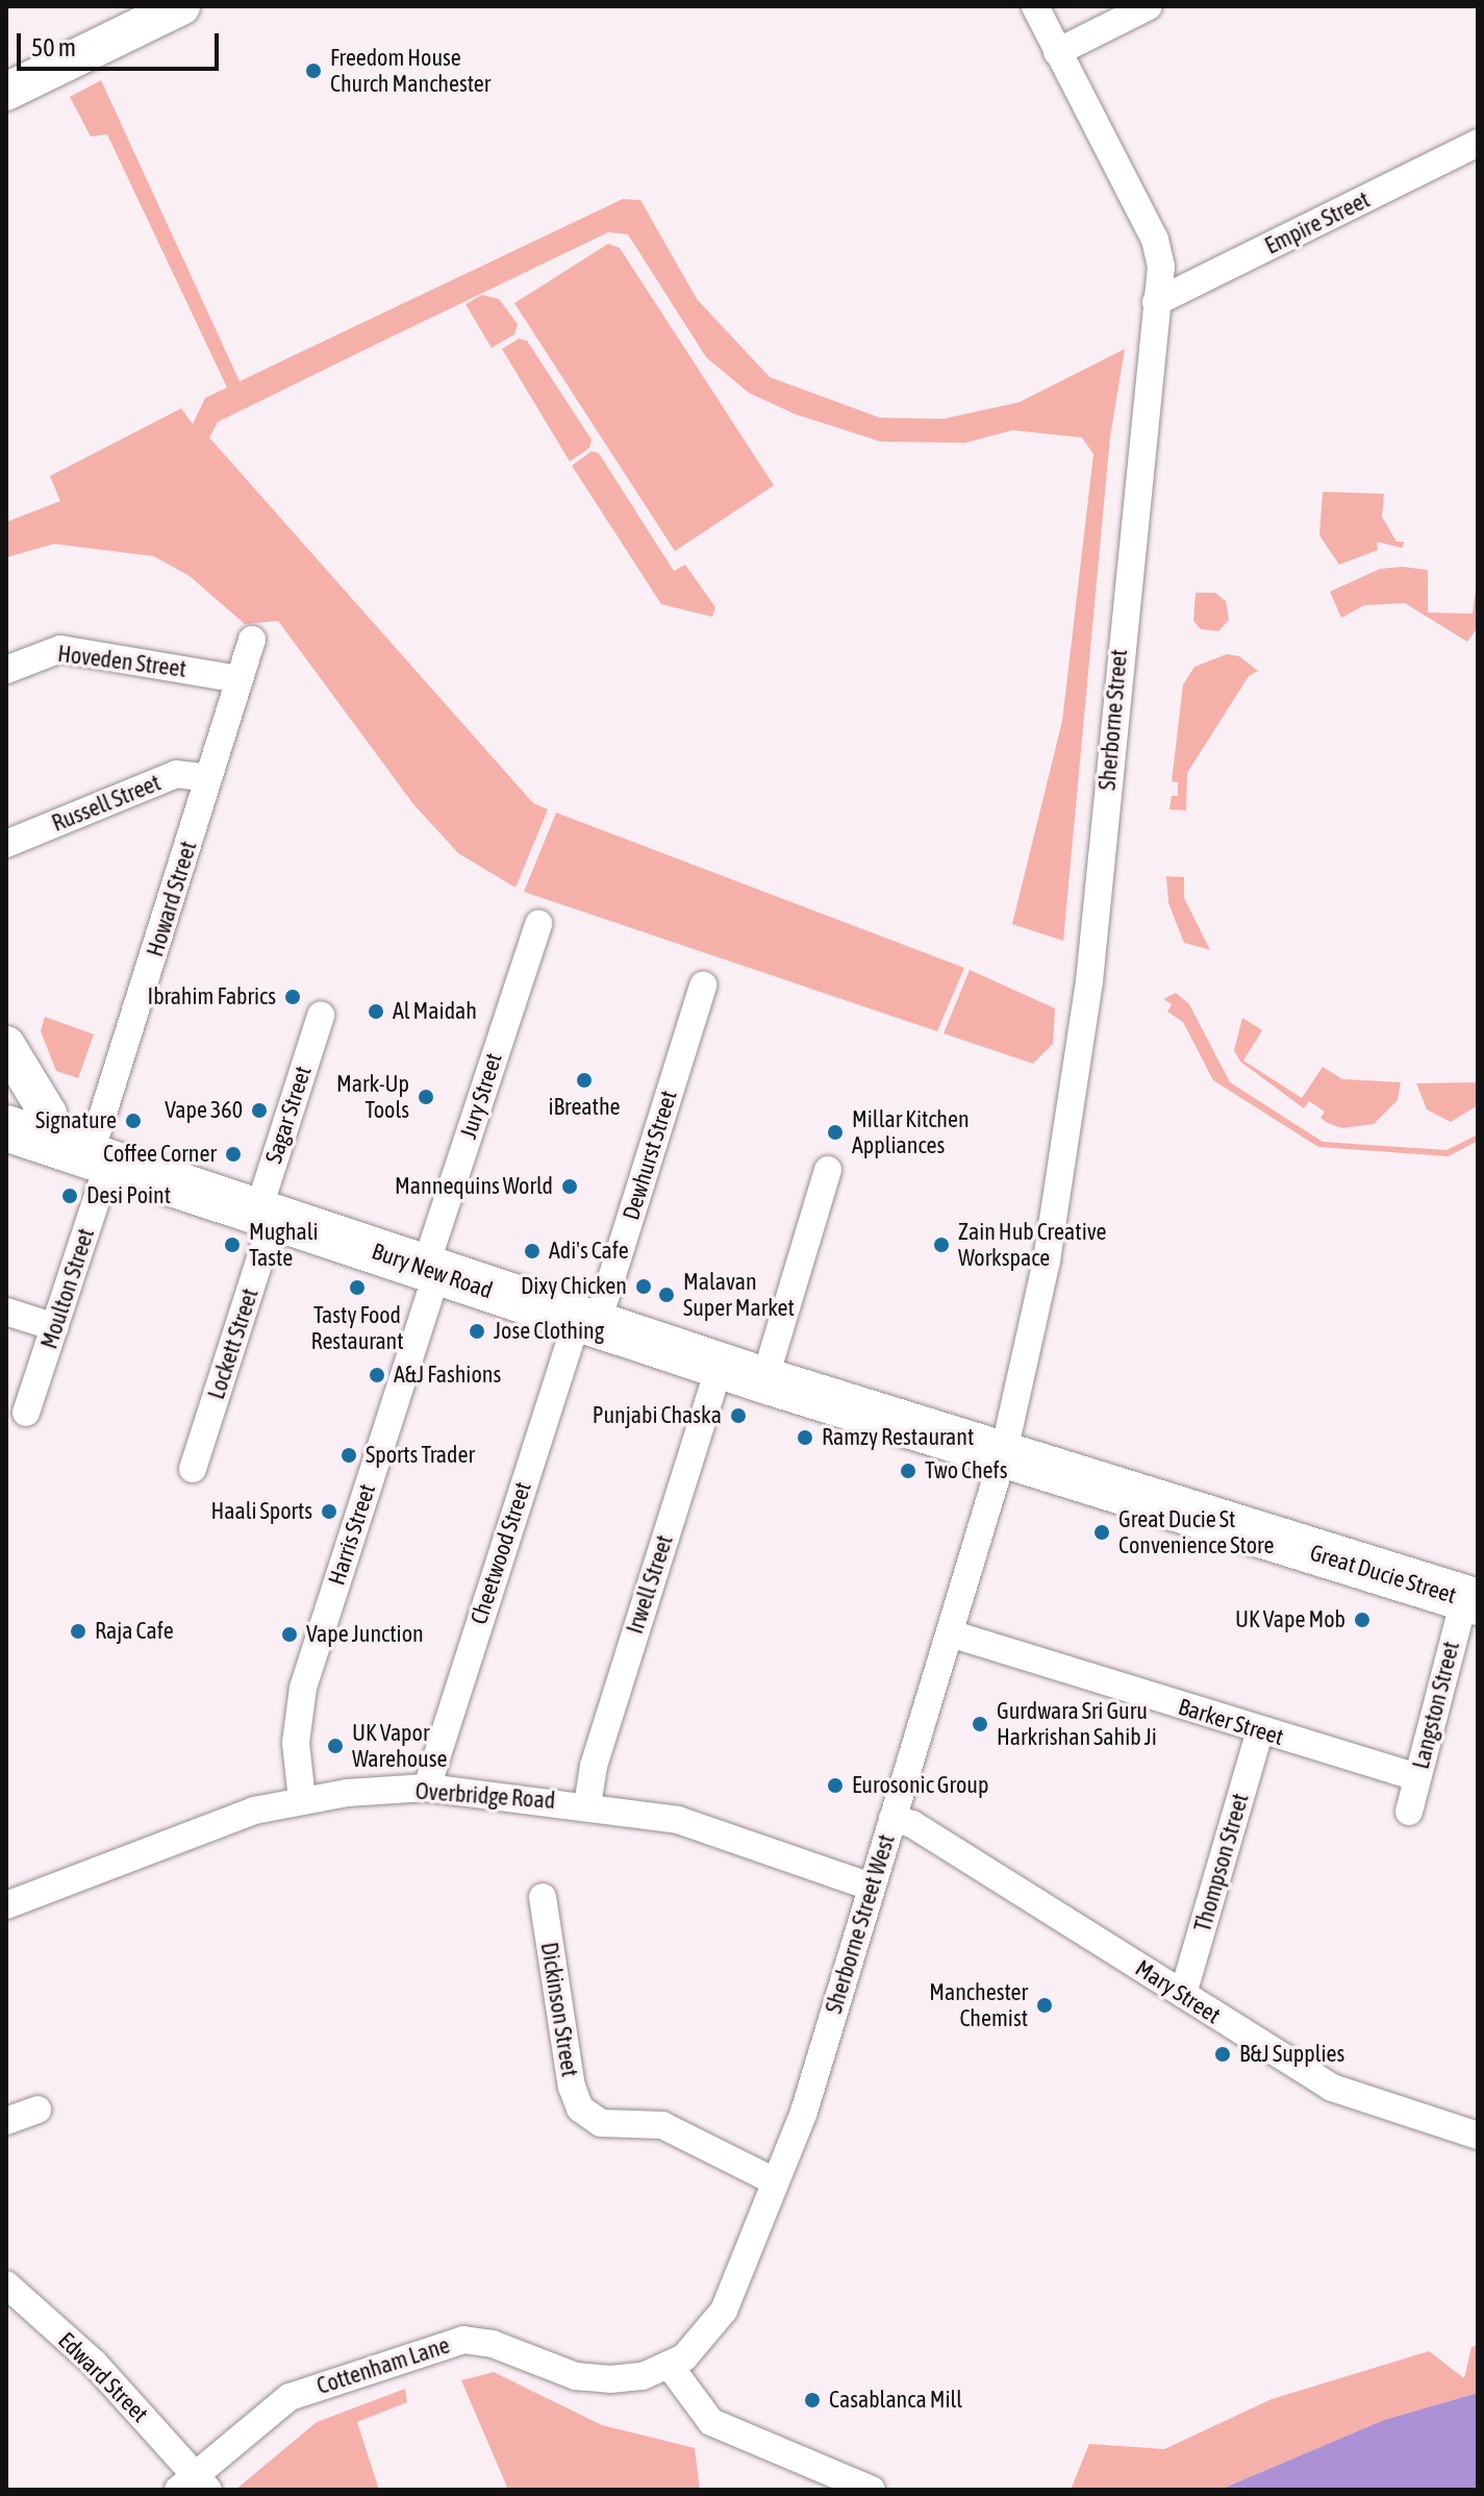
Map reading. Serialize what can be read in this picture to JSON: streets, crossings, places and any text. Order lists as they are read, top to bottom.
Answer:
{
  "streets": {
    "highway": ["Bury New Road", "Great Ducie Street"],
    "street": [
      "Empire Street",
      "Hoveden Street",
      "Sherborne Street",
      "Russell Street",
      "Howard Street",
      "Jury Street",
      "Sagar Street",
      "Dewhurst Street",
      "Moulton Street",
      "Lockett Street",
      "Harris Street",
      "Cheetwood Street",
      "Irwell Street",
      "Langston Street",
      "Barker Street",
      "Overbridge Road",
      "Thompson Street",
      "Sherborne Street West",
      "Mary Street",
      "Dickinson Street",
      "Cottenham Lane",
      "Edward Street"
    ]
  },
  "crossings": [
    ["Empire Street", "Sherborne Street"],
    ["Hoveden Street", "Howard Street"],
    ["Sherborne Street", "Bury New Road"],
    ["Sherborne Street", "Great Ducie Street"],
    ["Sherborne Street", "Sherborne Street West"],
    ["Russell Street", "Howard Street"],
    ["Howard Street", "Bury New Road"],
    ["Howard Street", "Moulton Street"],
    ["Jury Street", "Bury New Road"],
    ["Jury Street", "Harris Street"],
    ["Sagar Street", "Bury New Road"],
    ["Sagar Street", "Lockett Street"],
    ["Dewhurst Street", "Bury New Road"],
    ["Dewhurst Street", "Cheetwood Street"],
    ["Bury New Road", "Moulton Street"],
    ["Bury New Road", "Lockett Street"],
    ["Bury New Road", "Harris Street"],
    ["Bury New Road", "Cheetwood Street"],
    ["Bury New Road", "Great Ducie Street"],
    ["Bury New Road", "Irwell Street"],
    ["Bury New Road", "Sherborne Street West"],
    ["Harris Street", "Overbridge Road"],
    ["Cheetwood Street", "Overbridge Road"],
    ["Great Ducie Street", "Langston Street"],
    ["Great Ducie Street", "Sherborne Street West"],
    ["Irwell Street", "Overbridge Road"],
    ["Langston Street", "Barker Street"],
    ["Barker Street", "Thompson Street"],
    ["Barker Street", "Sherborne Street West"],
    ["Overbridge Road", "Sherborne Street West"],
    ["Thompson Street", "Mary Street"],
    ["Sherborne Street West", "Mary Street"],
    ["Sherborne Street West", "Dickinson Street"],
    ["Sherborne Street West", "Cottenham Lane"],
    ["Cottenham Lane", "Edward Street"]
  ],
  "places": [
    "Freedom House Church Manchester",
    "Ibrahim Fabrics",
    "Al Maidah",
    "iBreathe",
    "Mark-Up Tools",
    "Vape 360",
    "Signature",
    "Millar Kitchen Appliances",
    "Coffee Corner",
    "Mannequins World",
    "Desi Point",
    "Mughali Taste",
    "Zain Hub Creative Workspace",
    "Adi's Cafe",
    "Dixy Chicken",
    "Tasty Food Restaurant",
    "Malavan Super Market",
    "Jose Clothing",
    "A&J Fashions",
    "Punjabi Chaska",
    "Ramzy Restaurant",
    "Sports Trader",
    "Two Chefs",
    "Haali Sports",
    "Great Ducie St Convenience Store",
    "UK Vape Mob",
    "Raja Cafe",
    "Vape Junction",
    "Gurdwara Sri Guru Harkrishan Sahib Ji",
    "UK Vapor Warehouse",
    "Eurosonic Group",
    "Manchester Chemist",
    "B&J Supplies",
    "Casablanca Mill"
  ],
  "scale_bar": "50 m"
}
